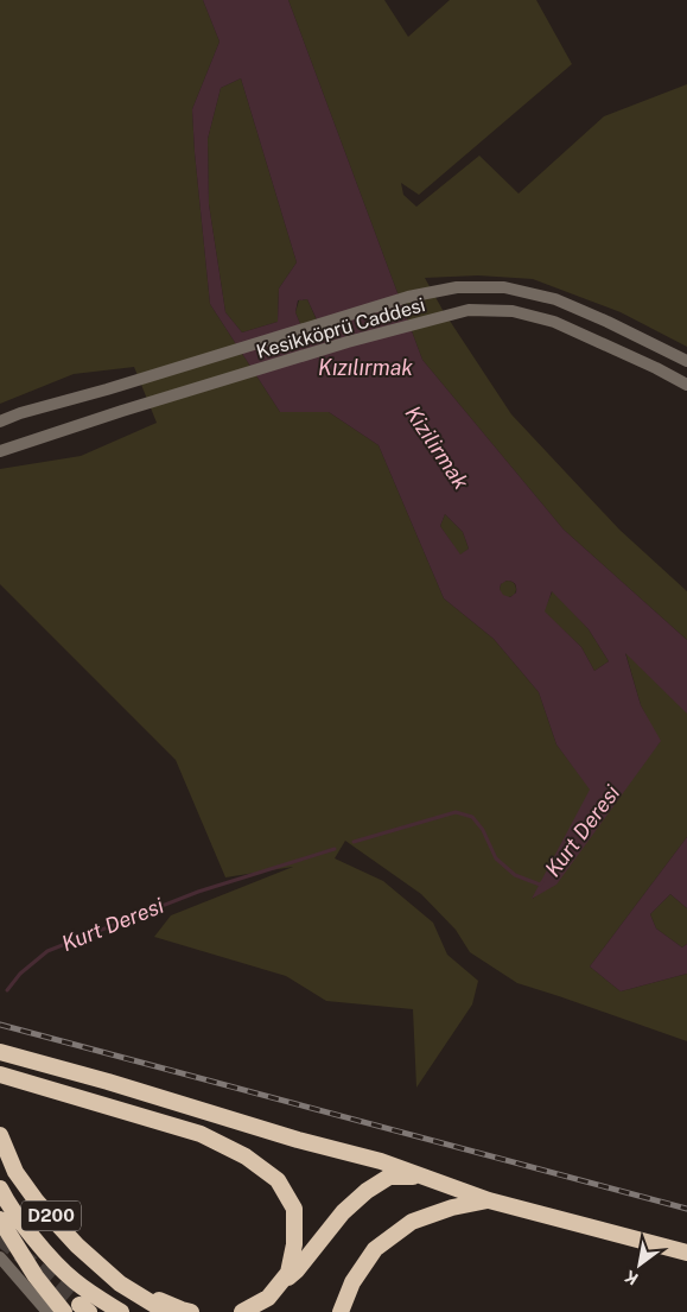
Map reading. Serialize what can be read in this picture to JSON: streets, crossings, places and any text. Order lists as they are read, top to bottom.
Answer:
{
  "streets": {
    "highway": ["D200"],
    "street": ["Kesikköprü Caddesi"]
  },
  "water": ["Kızılırmak", "Kizilirmak", "Kurt Deresi"],
  "north": "bottom left"
}
